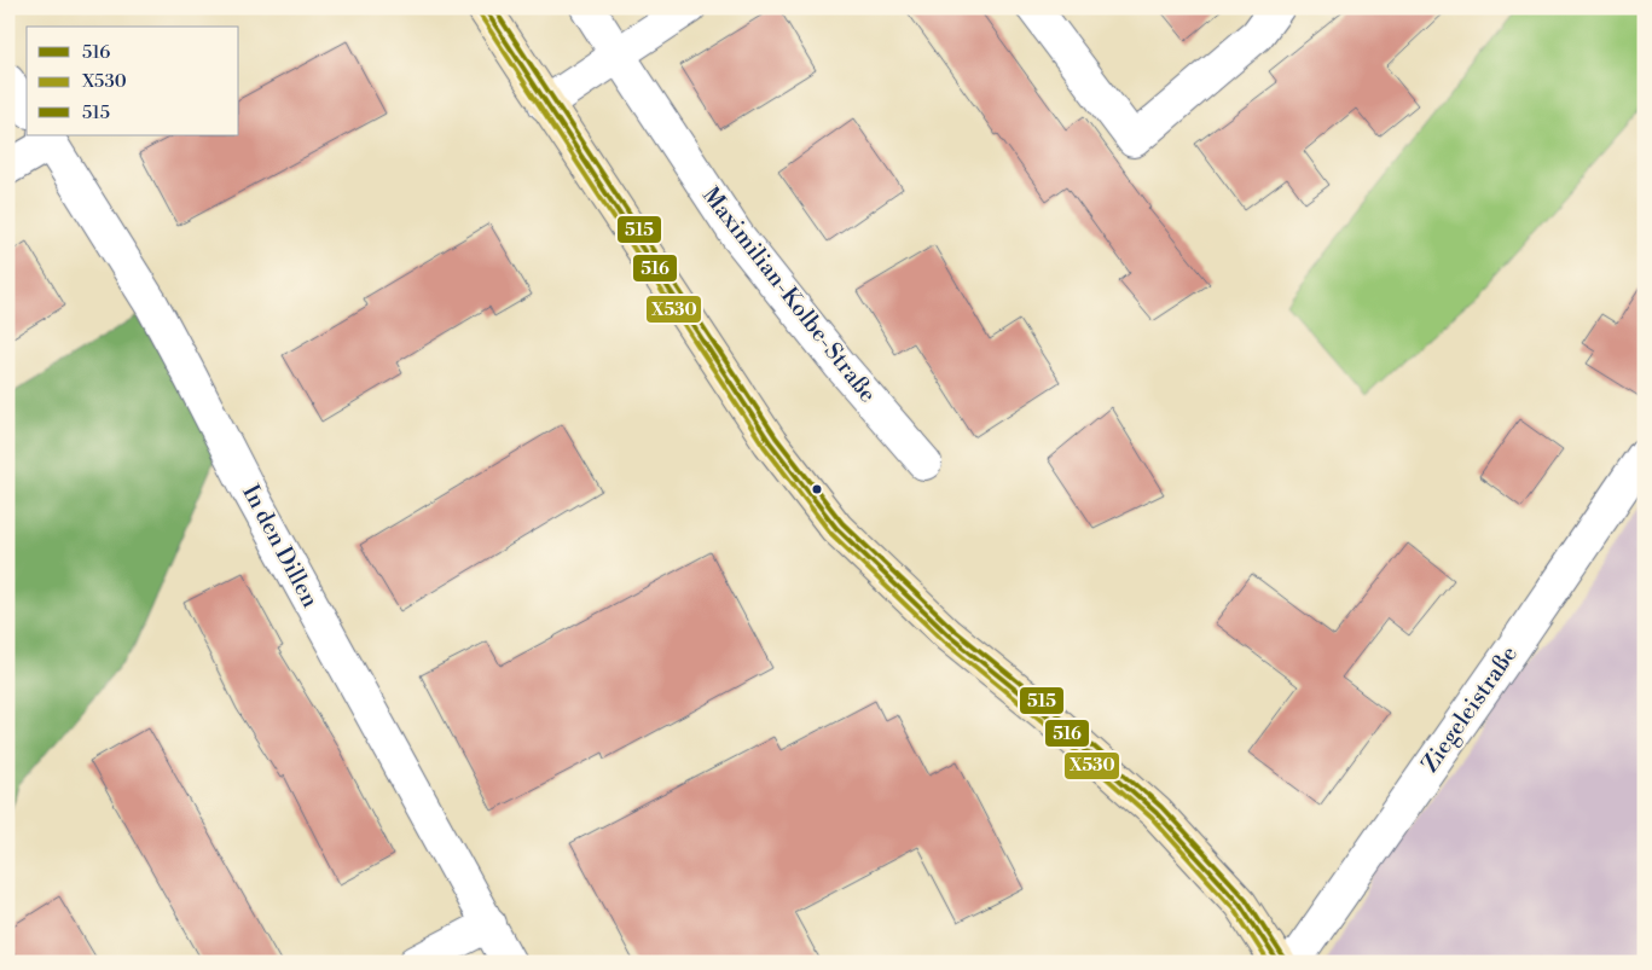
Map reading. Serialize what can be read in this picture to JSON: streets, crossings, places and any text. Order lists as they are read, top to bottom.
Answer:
{
  "streets": {
    "street": ["Maximilian-Kolbe-Straße", "In den Dillen", "Ziegeleistraße"]
  },
  "lines": ["transit line 516", "transit line 515", "transit line X530"],
  "legend": ["516", "X530", "515"]
}
